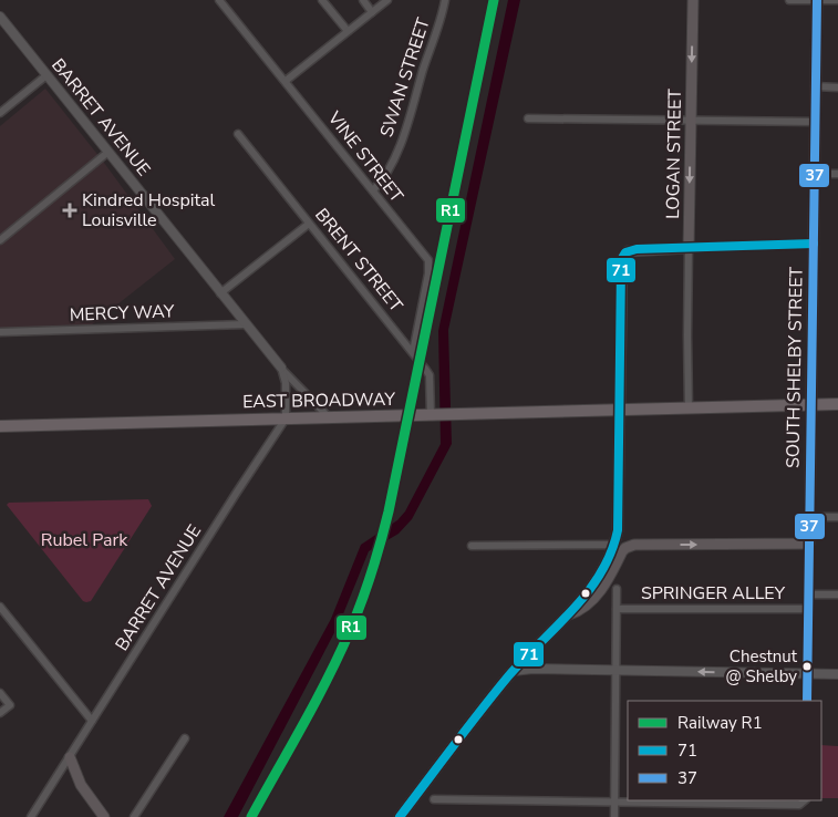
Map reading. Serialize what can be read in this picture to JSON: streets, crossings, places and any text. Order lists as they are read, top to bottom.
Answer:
{
  "streets": {
    "main road": ["LOGAN STREET", "SOUTH SHELBY STREET", "EAST BROADWAY"],
    "street": [
      "SWAN STREET",
      "BARRET AVENUE",
      "VINE STREET",
      "BRENT STREET",
      "MERCY WAY",
      "SPRINGER ALLEY"
    ]
  },
  "crossings": [
    ["SWAN STREET", "VINE STREET"],
    ["BARRET AVENUE", "MERCY WAY"],
    ["BARRET AVENUE", "EAST BROADWAY"],
    ["LOGAN STREET", "EAST BROADWAY"],
    ["VINE STREET", "BRENT STREET"],
    ["BRENT STREET", "EAST BROADWAY"],
    ["SOUTH SHELBY STREET", "EAST BROADWAY"],
    ["SOUTH SHELBY STREET", "SPRINGER ALLEY"]
  ],
  "one_way": ["LOGAN STREET"],
  "parks": ["Rubel Park"],
  "places": {
    "health": ["Kindred Hospital Louisville"],
    "other": ["Chestnut @ Shelby"]
  },
  "lines": ["rail line R1", "transit line 37", "transit line 71"],
  "legend": ["Railway R1", "71", "37"]
}
